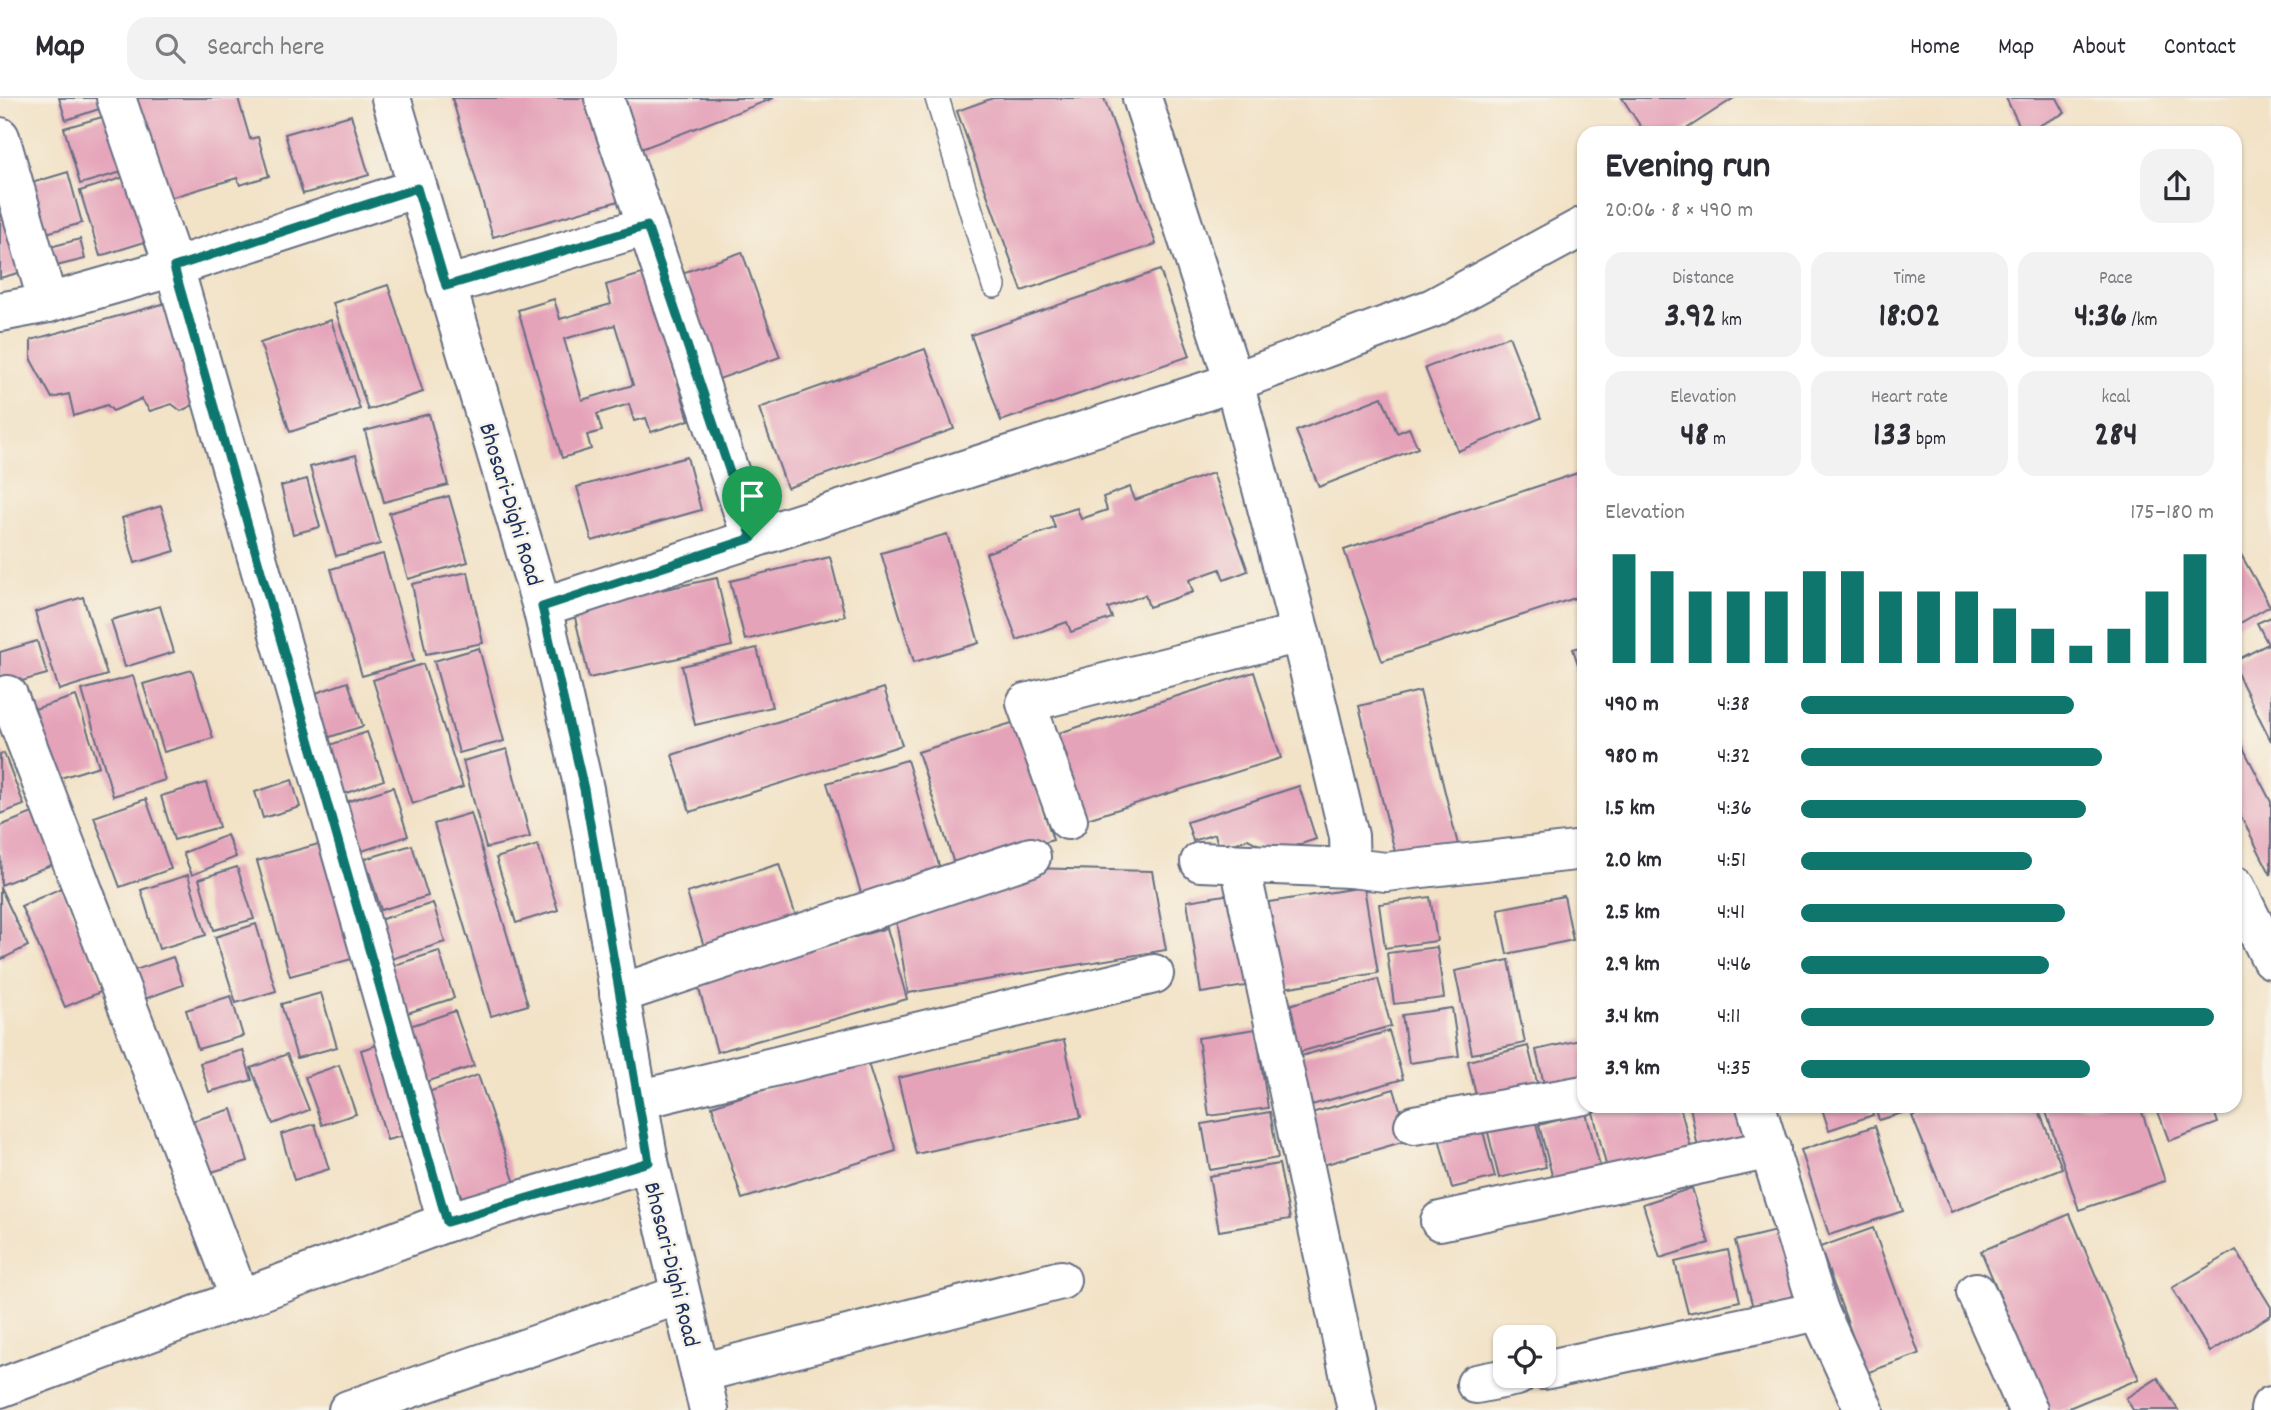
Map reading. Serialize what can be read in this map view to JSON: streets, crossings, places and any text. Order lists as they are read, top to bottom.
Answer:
{
  "streets": {
    "street": ["Bhosari-Dighi Road"]
  },
  "page": {
    "header": "Map",
    "search": "Search here",
    "nav": [
      "Home",
      "Map",
      "About",
      "Contact"
    ],
    "heading": ["Evening run", "20:06 · 8 × 490 m"],
    "stats": [
      ["Distance", "3.92 km"],
      ["Time", "18:02"],
      ["Pace", "4:36 /km"],
      ["Elevation", "48 m"],
      ["Heart rate", "133 bpm"],
      ["kcal", "284"]
    ],
    "chart": ["Elevation", "175–180 m"],
    "list": [
      {
        "name": "490 m",
        "note": "4:38"
      },
      {
        "name": "980 m",
        "note": "4:32"
      },
      {
        "name": "1.5 km",
        "note": "4:36"
      },
      {
        "name": "2.0 km",
        "note": "4:51"
      },
      {
        "name": "2.5 km",
        "note": "4:41"
      },
      {
        "name": "2.9 km",
        "note": "4:46"
      },
      {
        "name": "3.4 km",
        "note": "4:11"
      },
      {
        "name": "3.9 km",
        "note": "4:35"
      }
    ]
  }
}
